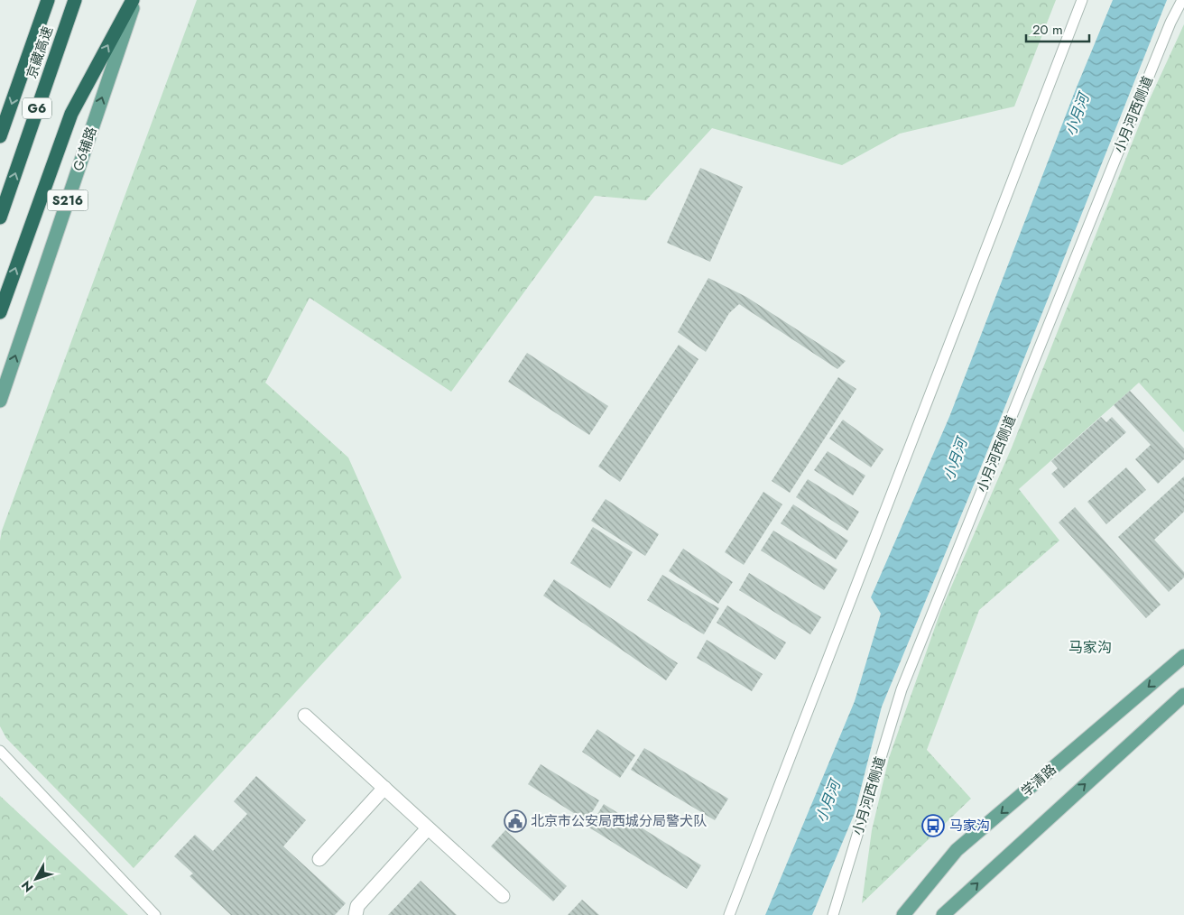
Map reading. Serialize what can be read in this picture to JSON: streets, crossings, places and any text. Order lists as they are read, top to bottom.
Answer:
{
  "streets": {
    "highway": ["京藏高速", "G6"],
    "main road": ["G6辅路", "S216", "学清路"],
    "lane": ["小月河西侧道"]
  },
  "one_way": ["G6辅路"],
  "districts": ["马家沟"],
  "water": ["小月河"],
  "places": {
    "public building": ["北京市公安局西城分局警犬队"],
    "bus stop": ["马家沟"]
  },
  "scale_bar": "20 m",
  "north": "bottom left"
}
